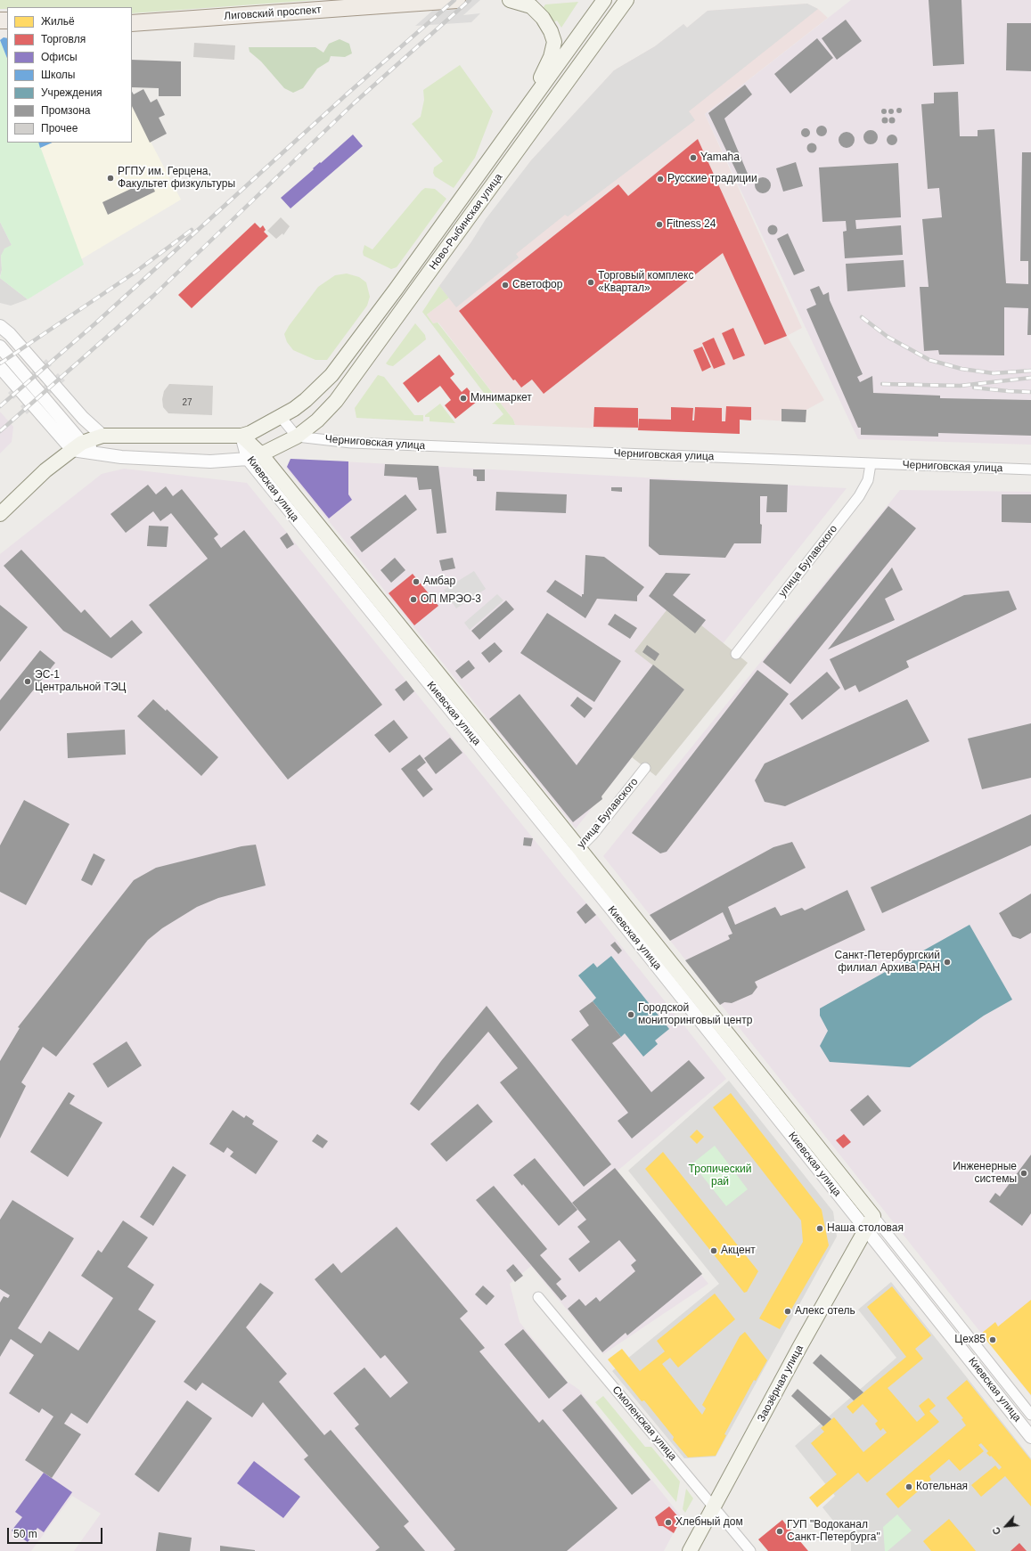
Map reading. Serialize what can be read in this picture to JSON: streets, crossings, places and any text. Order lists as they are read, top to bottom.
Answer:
{
  "streets": {
    "main road": [
      "Лиговский проспект",
      "Ново-Рыбинская улица",
      "Киевская улица",
      "Заозёрная улица"
    ],
    "street": ["Черниговская улица", "улица Булавского", "Смоленская улица"]
  },
  "crossings": [
    ["Ново-Рыбинская улица", "Черниговская улица"],
    ["Черниговская улица", "улица Булавского"],
    ["Киевская улица", "улица Булавского"],
    ["Киевская улица", "Заозёрная улица"],
    ["Заозёрная улица", "Смоленская улица"]
  ],
  "parks": ["Тропический рай"],
  "places": [
    "Yamaha",
    "РГПУ им. Герцена, Факультет физкультуры",
    "Русские традиции",
    "Fitness 24",
    "Торговый комплекс «Квартал»",
    "Светофор",
    "Минимаркет",
    "Амбар",
    "ОП МРЭО-3",
    "ЭС-1 Центральной ТЭЦ",
    "Санкт-Петербургский филиал Архива РАН",
    "Городской мониторинговый центр",
    "Инженерные системы",
    "Наша столовая",
    "Акцент",
    "Алекс отель",
    "Цех85",
    "Котельная",
    "Хлебный дом",
    "ГУП \"Водоканал Санкт-Петербурга\""
  ],
  "house_numbers": ["27"],
  "legend": [
    "Жильё",
    "Торговля",
    "Офисы",
    "Школы",
    "Учреждения",
    "Промзона",
    "Прочее"
  ],
  "scale_bar": "50 m",
  "north": "bottom left"
}
